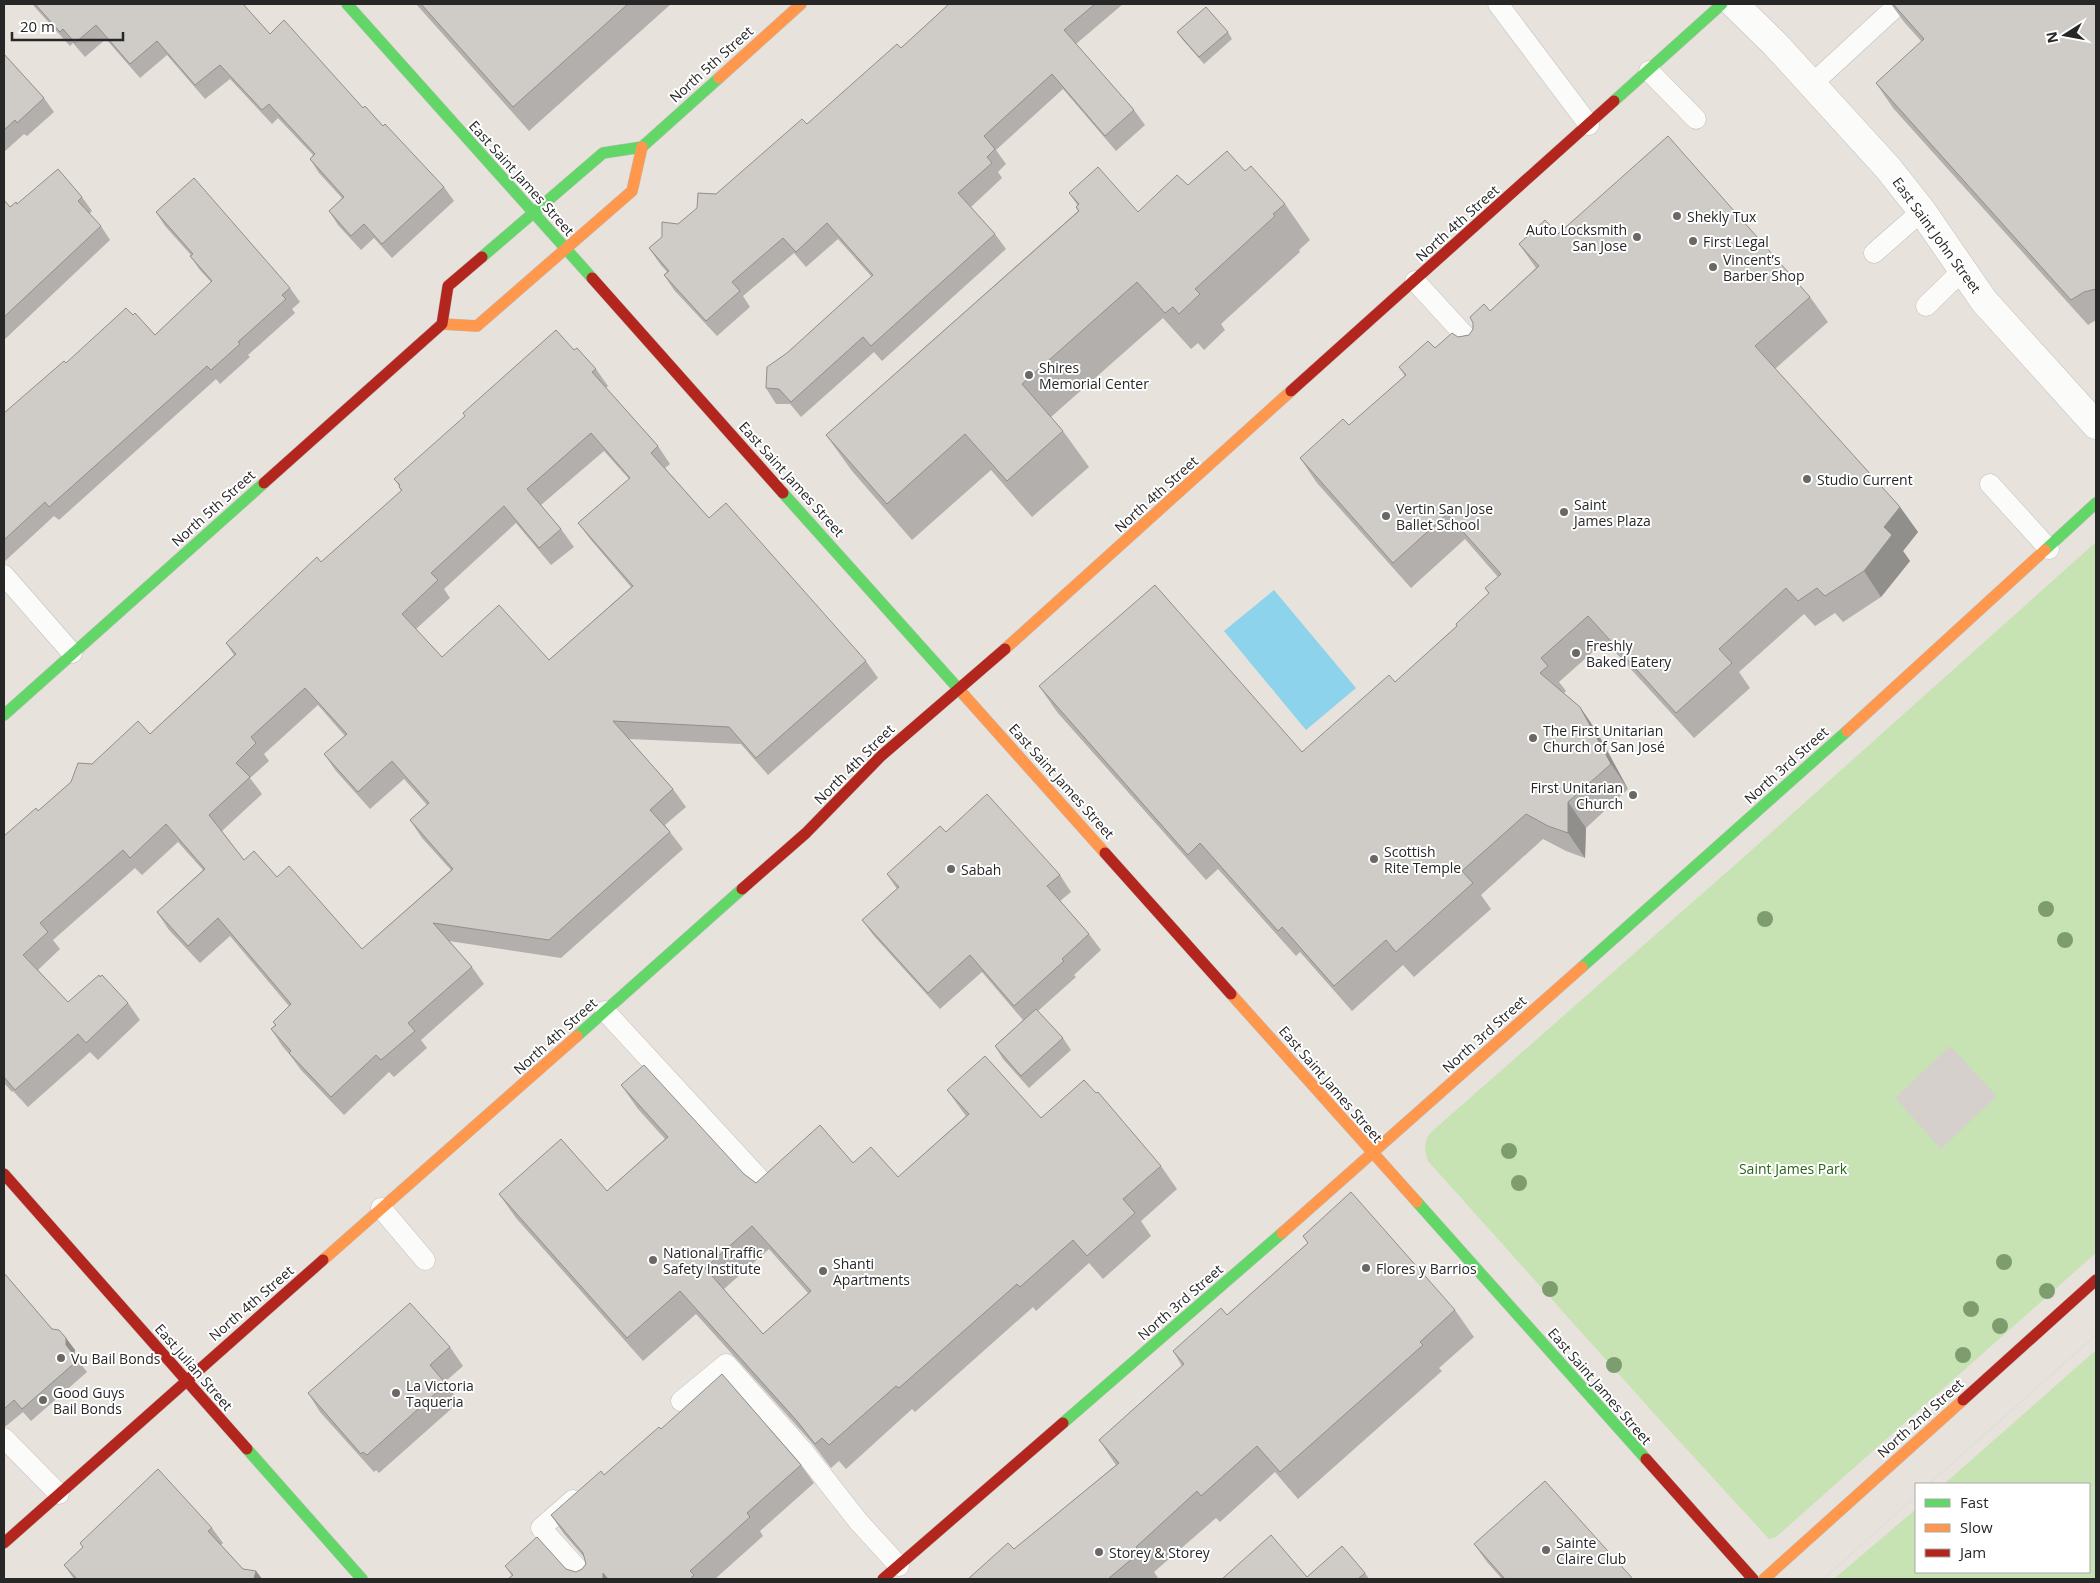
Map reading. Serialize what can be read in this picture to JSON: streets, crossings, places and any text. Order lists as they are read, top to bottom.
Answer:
{
  "streets": {
    "main road": [
      "North 5th Street",
      "East Saint James Street",
      "North 4th Street",
      "North 3rd Street",
      "East Julian Street",
      "North 2nd Street"
    ],
    "street": ["East Saint John Street"]
  },
  "crossings": [
    ["East Saint James Street", "North 4th Street"],
    ["East Saint James Street", "North 3rd Street"],
    ["North 4th Street", "East Julian Street"]
  ],
  "parks": ["Saint James Park"],
  "places": [
    "Shekly Tux",
    "Auto Locksmith San Jose",
    "First Legal",
    "Vincent’s Barber Shop",
    "Shires Memorial Center",
    "Studio Current",
    "Saint James Plaza",
    "Vertin San Jose Ballet School",
    "Freshly Baked Eatery",
    "The First Unitarian Church of San José",
    "First Unitarian Church",
    "Scottish Rite Temple",
    "Sabah",
    "National Traffic Safety Institute",
    "Flores y Barrios",
    "Shanti Apartments",
    "Vu Bail Bonds",
    "La Victoria Taqueria",
    "Good Guys Bail Bonds",
    "Sainte Claire Club",
    "Storey & Storey"
  ],
  "legend": ["Fast", "Slow", "Jam"],
  "scale_bar": "20 m",
  "north": "left"
}
